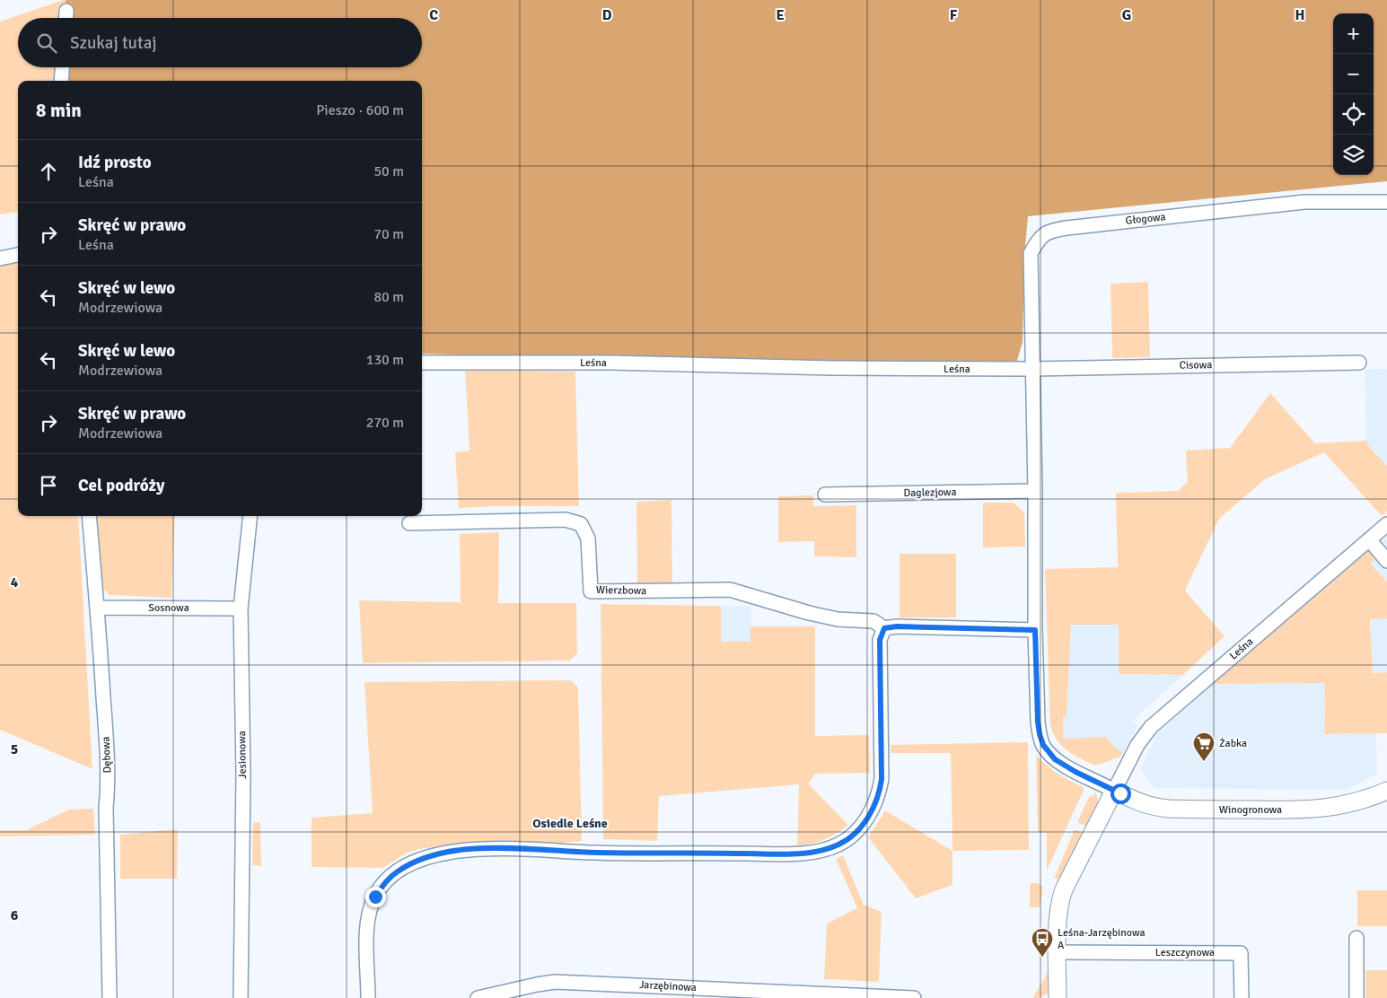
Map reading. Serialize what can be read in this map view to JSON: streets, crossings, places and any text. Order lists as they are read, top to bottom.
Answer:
{
  "streets": {
    "street": [
      "Głogowa",
      "Leśna",
      "Cisowa",
      "Daglezjowa",
      "Wierzbowa",
      "Sosnowa",
      "Dębowa",
      "Jesionowa",
      "Winogronowa",
      "Leszczynowa",
      "Jarzębinowa"
    ]
  },
  "crossings": [
    ["Głogowa", "Leśna"],
    ["Głogowa", "Cisowa"],
    ["Leśna", "Cisowa"],
    ["Leśna", "Winogronowa"],
    ["Leśna", "Leszczynowa"],
    ["Sosnowa", "Dębowa"],
    ["Sosnowa", "Jesionowa"]
  ],
  "districts": ["Osiedle Leśne"],
  "places": {
    "supermarket": ["Żabka"],
    "bus stop": ["Leśna-Jarzębinowa A"]
  },
  "page": {
    "map_buttons": ["+", "−"],
    "search": "Szukaj tutaj",
    "heading": ["8 min", "Pieszo · 600 m"],
    "list": [
      ["Idź prosto", "Leśna", "50 m"],
      ["Skręć w prawo", "Leśna", "70 m"],
      ["Skręć w lewo", "Modrzewiowa", "80 m"],
      ["Skręć w lewo", "Modrzewiowa", "130 m"],
      ["Skręć w prawo", "Modrzewiowa", "270 m"],
      "Cel podróży"
    ]
  },
  "grid": {
    "columns": [
      "C",
      "D",
      "E",
      "F",
      "G",
      "H"
    ],
    "rows": ["4", "5", "6"]
  }
}
